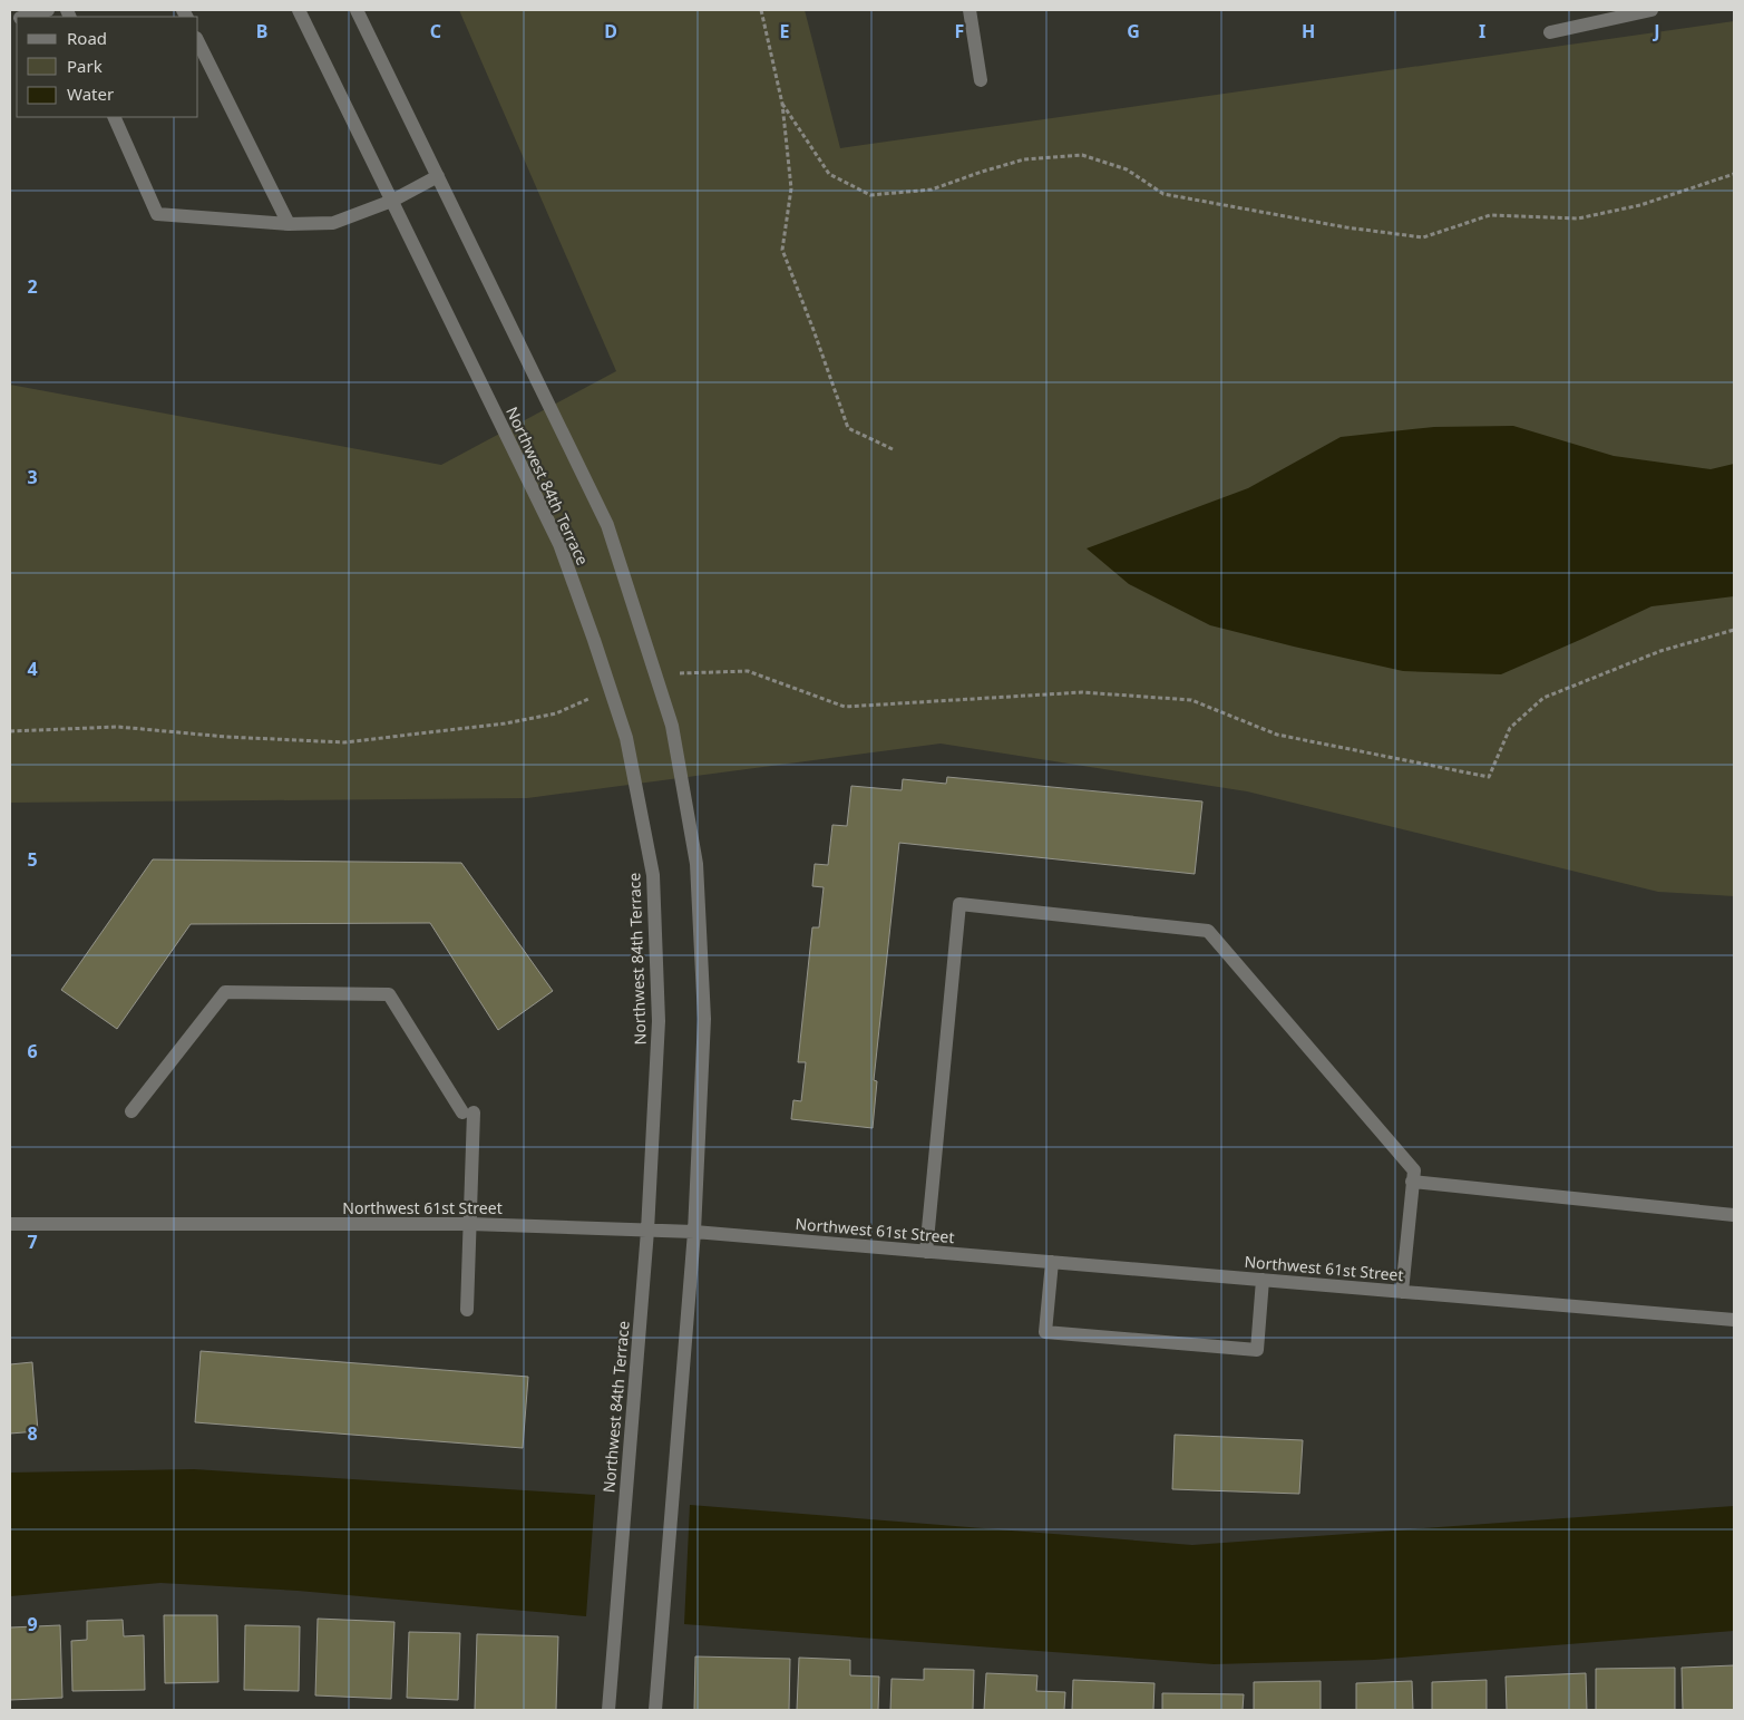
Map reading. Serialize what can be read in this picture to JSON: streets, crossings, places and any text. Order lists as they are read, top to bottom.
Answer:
{
  "streets": {
    "street": ["Northwest 84th Terrace", "Northwest 61st Street"]
  },
  "crossings": [
    ["Northwest 84th Terrace", "Northwest 61st Street"]
  ],
  "legend": ["Road", "Park", "Water"],
  "grid": {
    "columns": [
      "B",
      "C",
      "D",
      "E",
      "F",
      "G",
      "H",
      "I",
      "J"
    ],
    "rows": [
      "2",
      "3",
      "4",
      "5",
      "6",
      "7",
      "8",
      "9"
    ]
  }
}
